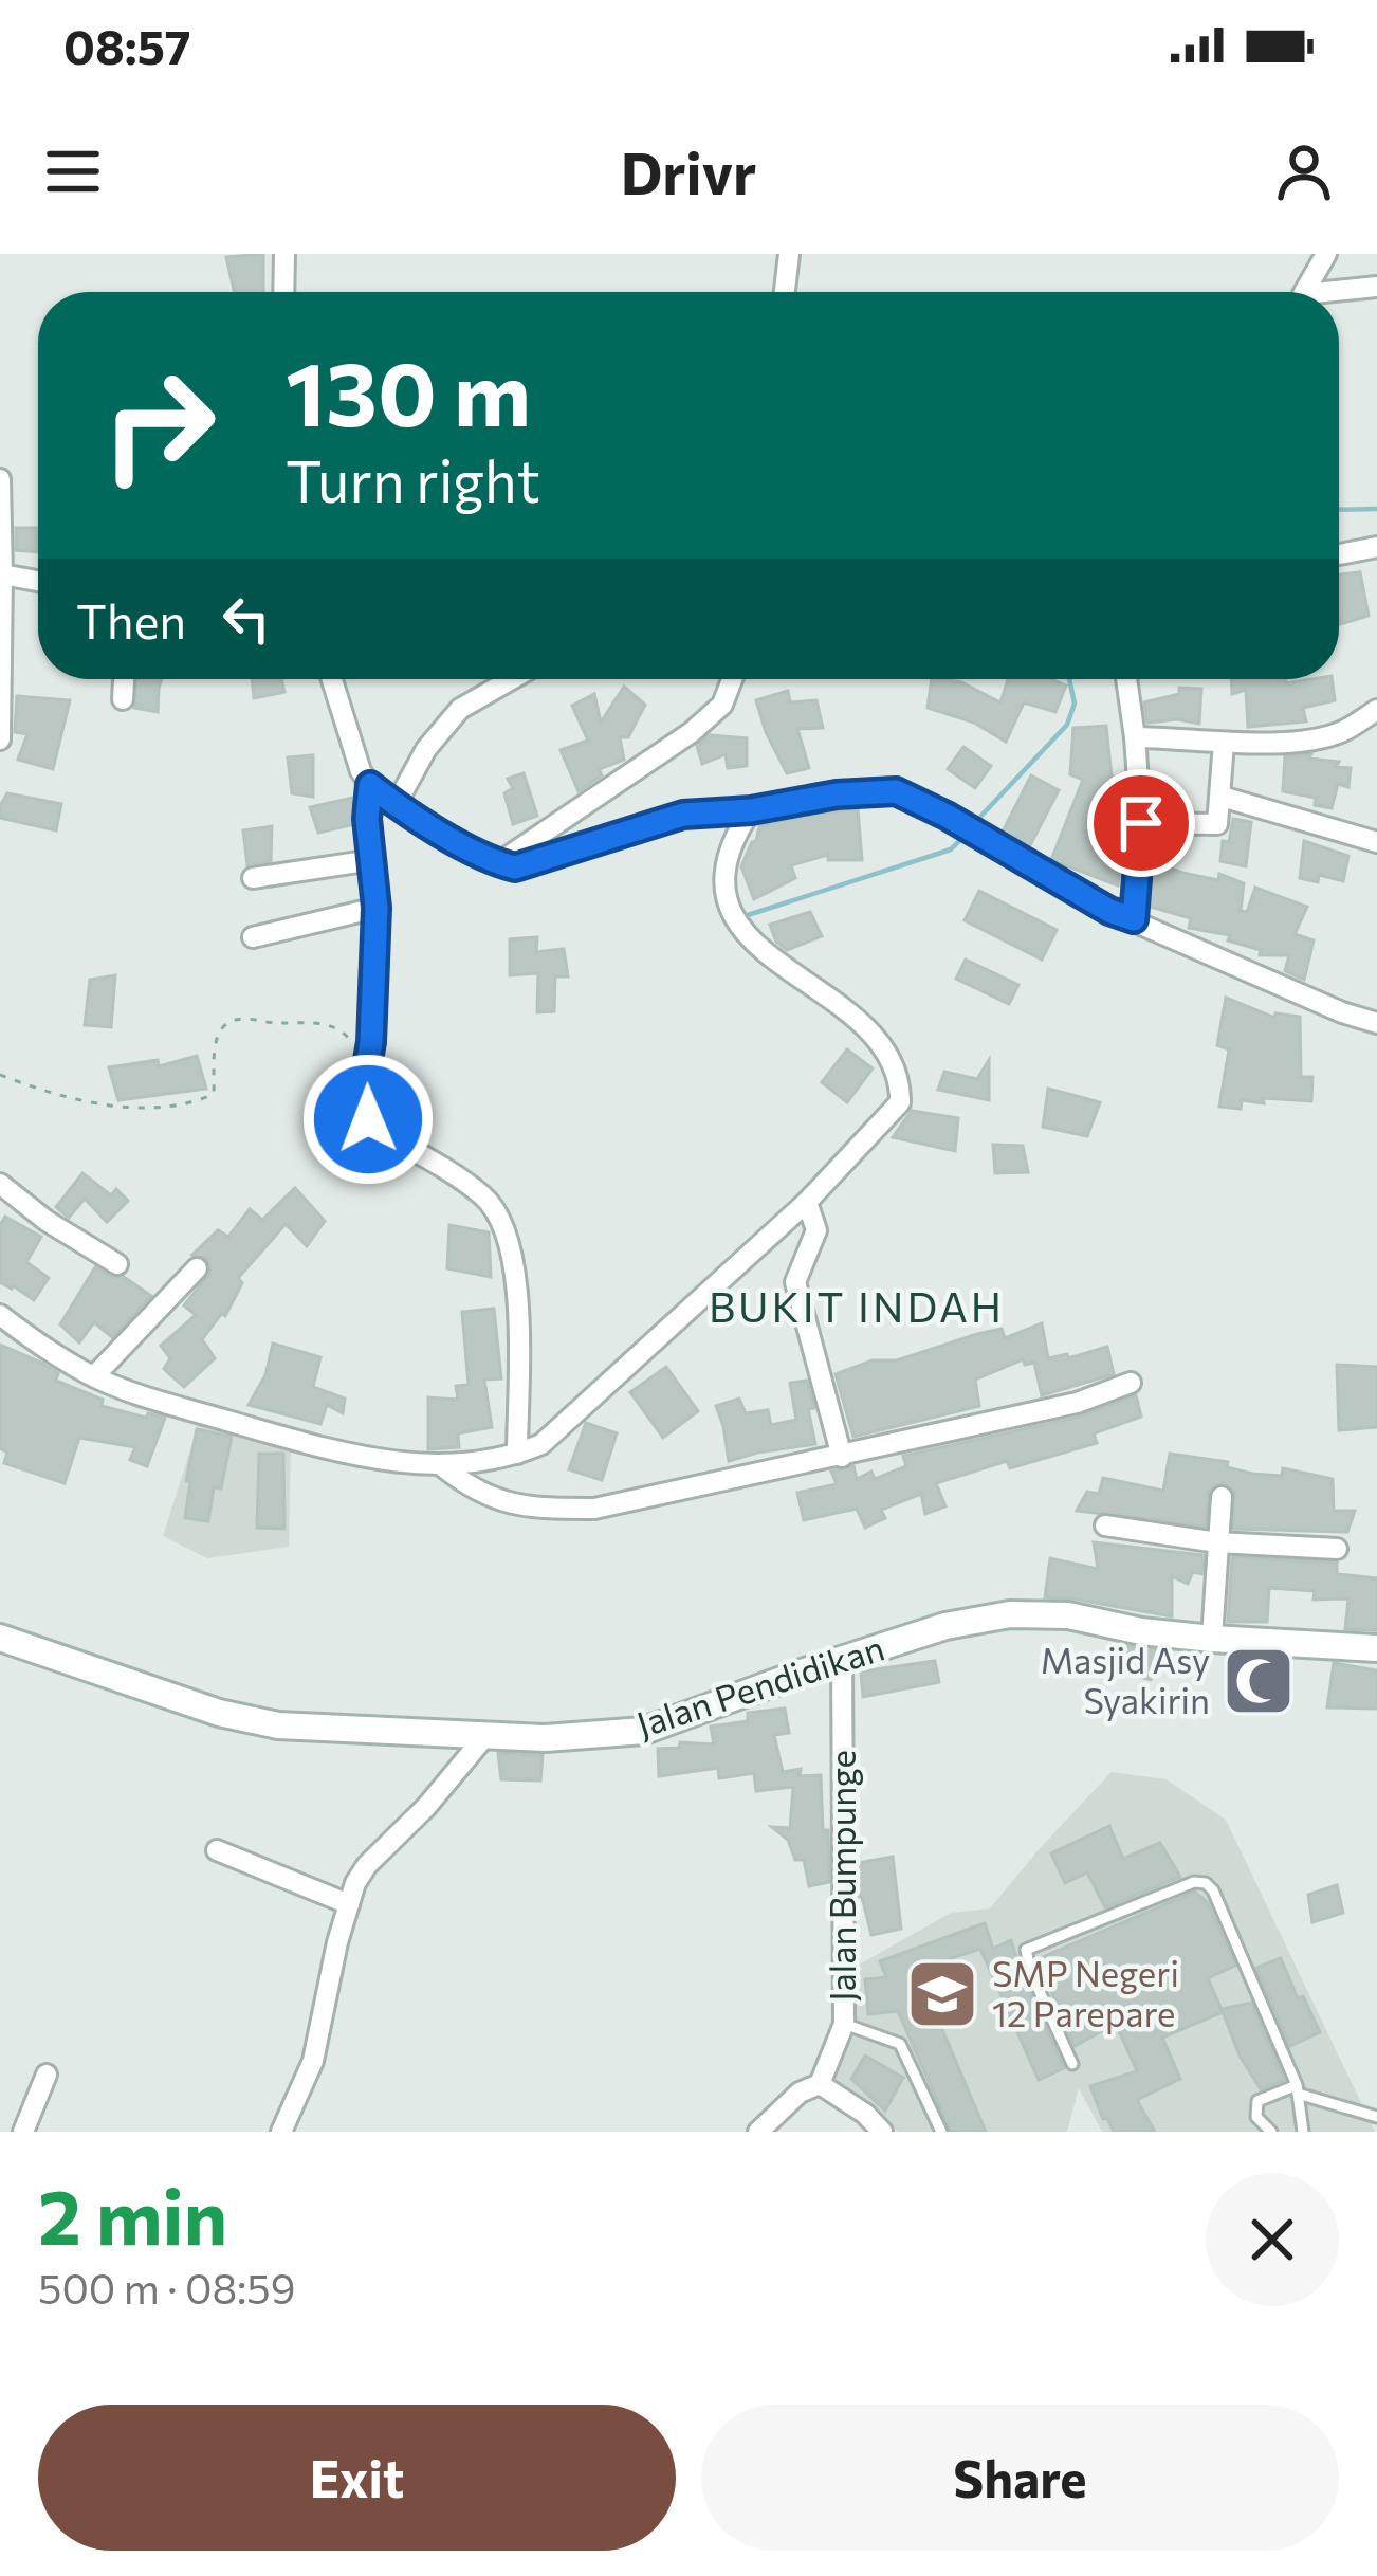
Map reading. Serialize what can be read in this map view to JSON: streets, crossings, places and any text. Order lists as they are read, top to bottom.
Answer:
{
  "streets": {
    "street": ["Jalan Pendidikan", "Jalan Bumpunge"]
  },
  "crossings": [
    ["Jalan Pendidikan", "Jalan Bumpunge"]
  ],
  "districts": ["BUKIT INDAH"],
  "places": {
    "mosque": ["Masjid Asy Syakirin"],
    "school or university": ["SMP Negeri 12 Parepare"]
  },
  "page": {
    "status": "08:57",
    "header": "Drivr",
    "turn": ["130 m", "Turn right"],
    "then": "Then",
    "heading": ["2 min", "500 m · 08:59"],
    "buttons": ["Exit", "Share"]
  }
}
